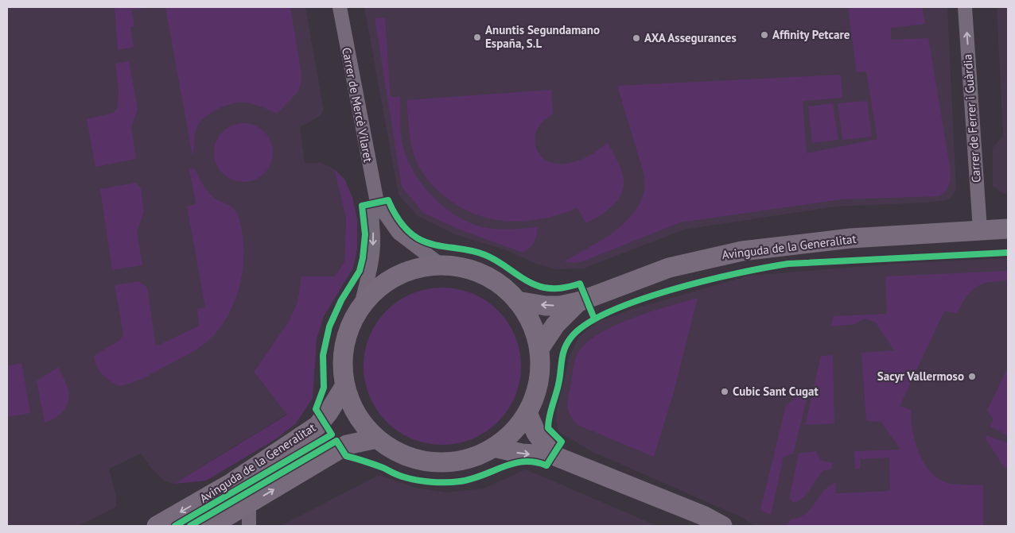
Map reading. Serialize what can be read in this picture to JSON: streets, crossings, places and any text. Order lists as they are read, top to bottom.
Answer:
{
  "streets": {
    "street": ["Carrer de Mercè Vilaret", "Carrer de Ferrer i Guàrdia", "Avinguda de la Generalitat"]
  },
  "crossings": [
    ["Carrer de Ferrer i Guàrdia", "Avinguda de la Generalitat"]
  ],
  "one_way": ["Carrer de Ferrer i Guàrdia"],
  "places": [
    "Affinity Petcare",
    "Anuntis Segundamano España, S.L",
    "AXA Assegurances",
    "Sacyr Vallermoso",
    "Cubic Sant Cugat"
  ]
}
